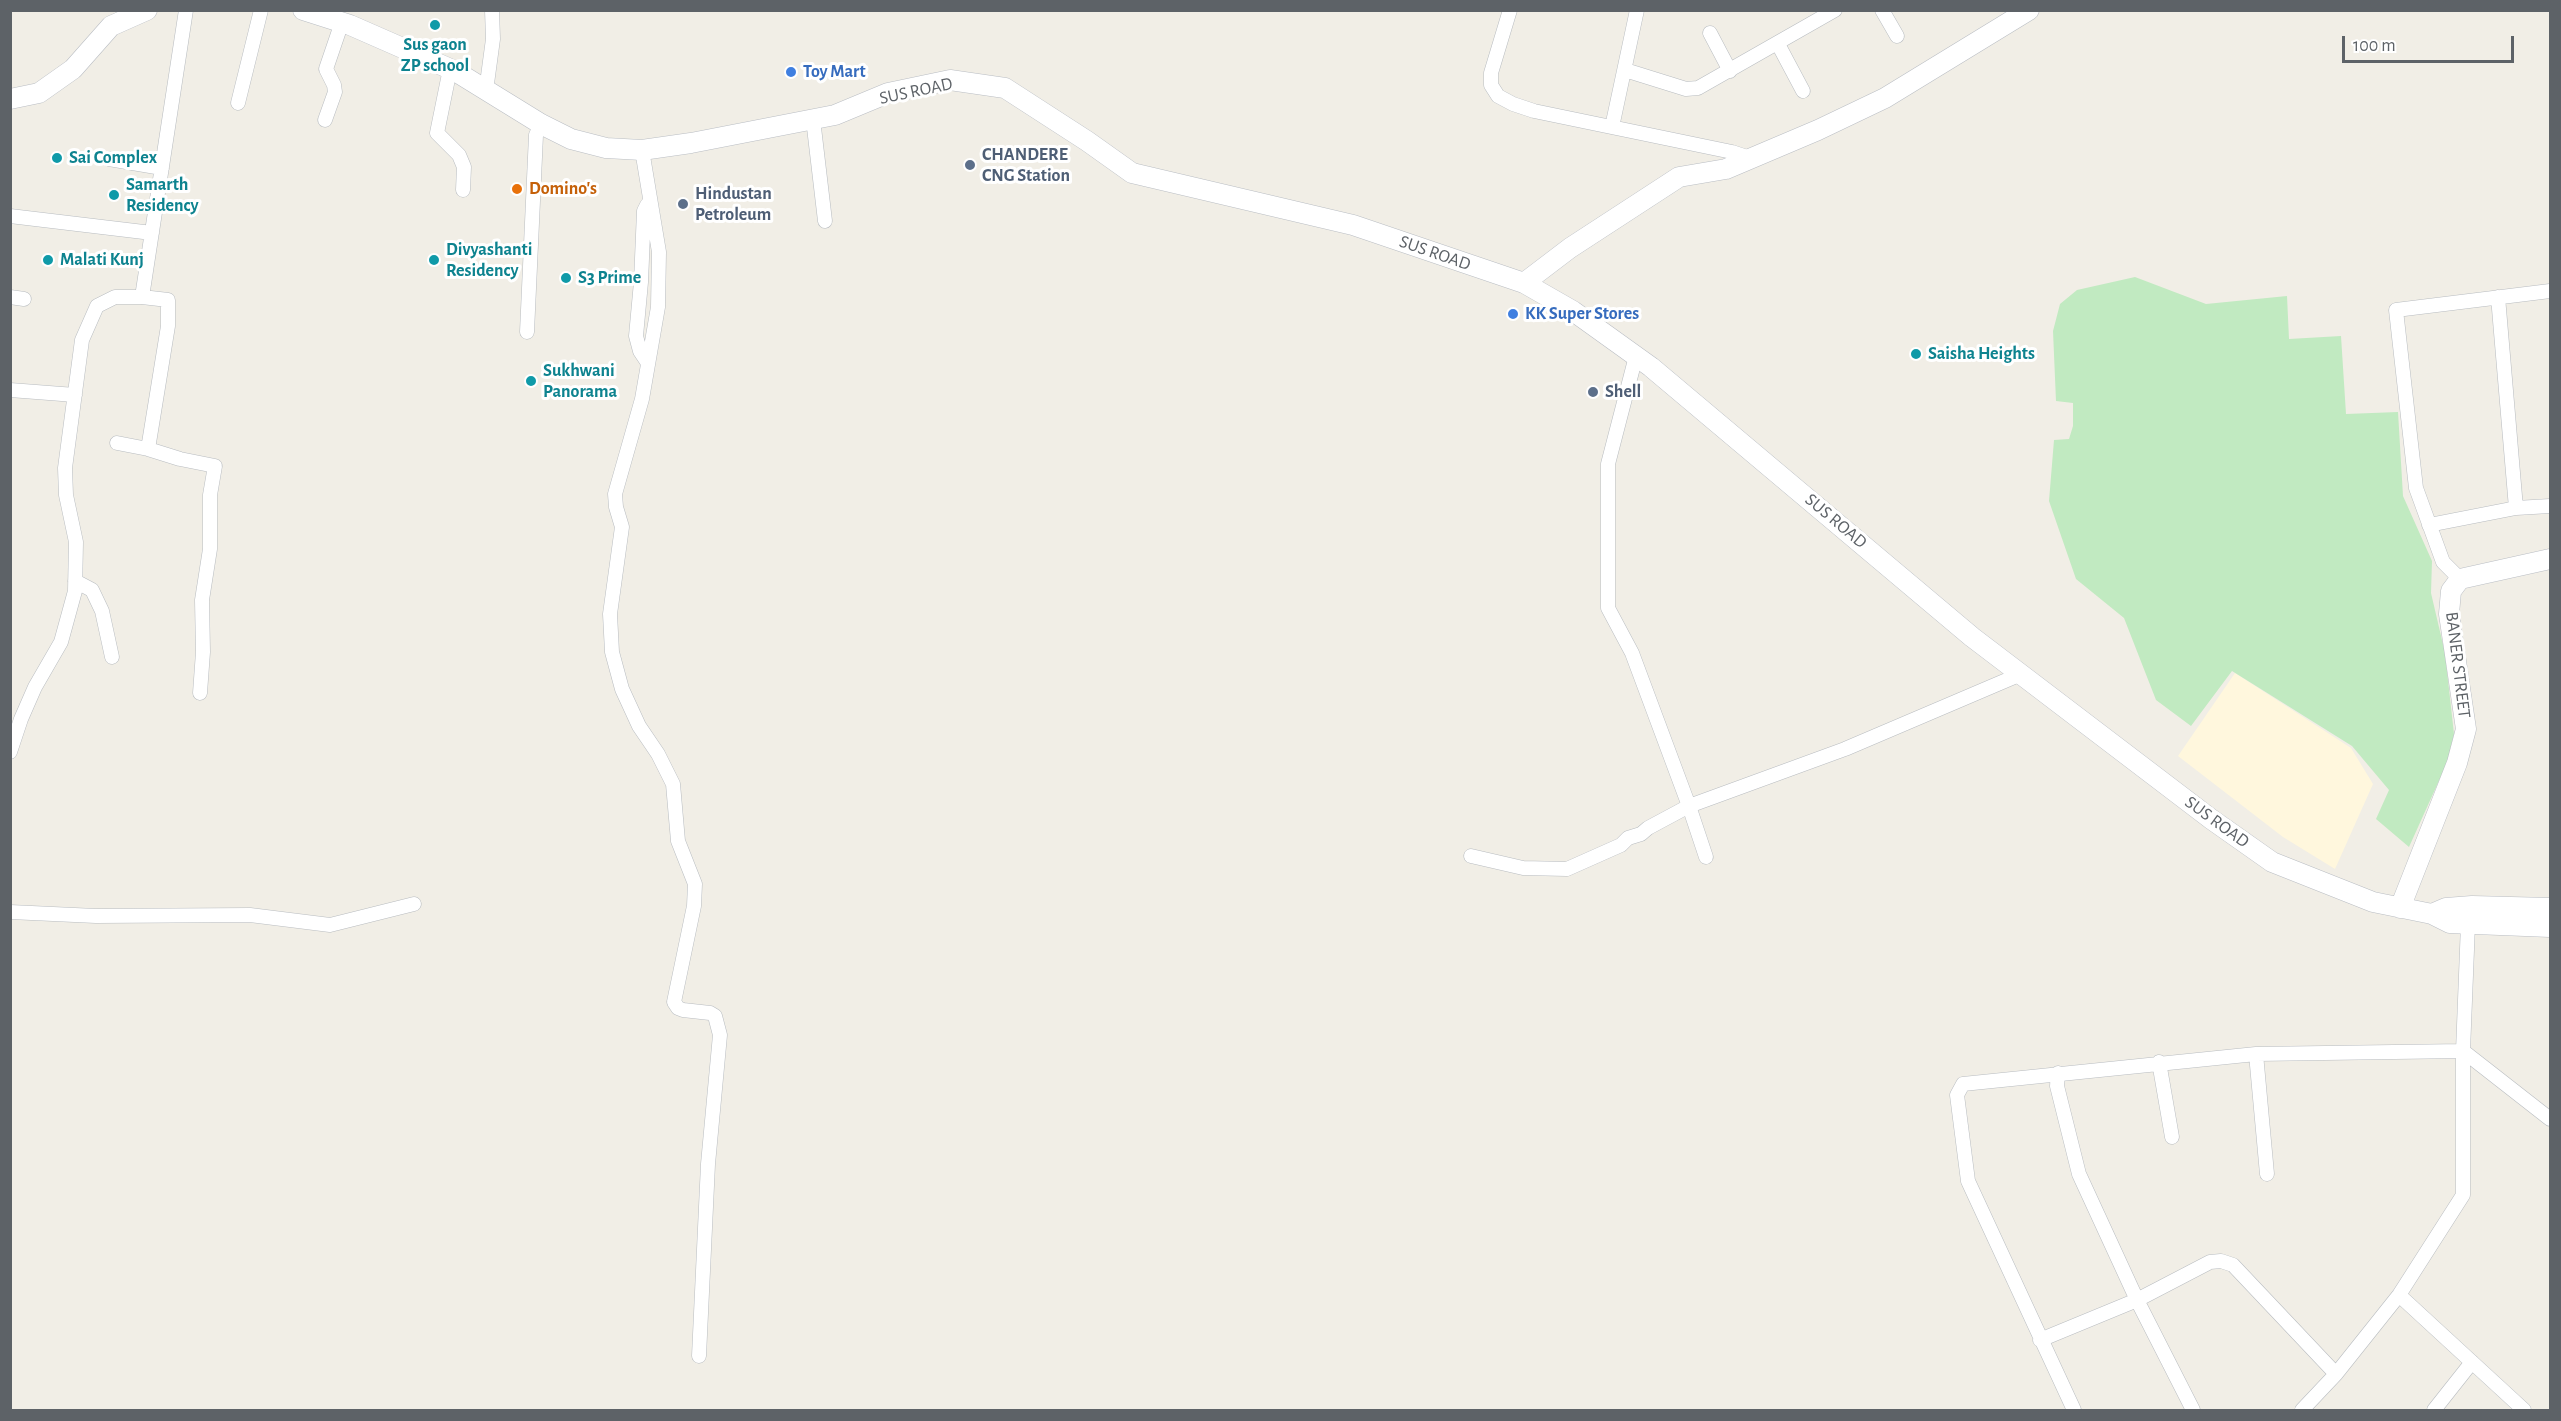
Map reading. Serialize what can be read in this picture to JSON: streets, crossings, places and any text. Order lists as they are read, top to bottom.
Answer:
{
  "streets": {
    "main road": ["SUS ROAD", "BANER STREET"]
  },
  "crossings": [
    ["SUS ROAD", "BANER STREET"]
  ],
  "places": [
    "Sus gaon ZP school",
    "Toy Mart",
    "Sai Complex",
    "CHANDERE CNG Station",
    "Domino's",
    "Samarth Residency",
    "Hindustan Petroleum",
    "Malati Kunj",
    "Divyashanti Residency",
    "S3 Prime",
    "KK Super Stores",
    "Saisha Heights",
    "Sukhwani Panorama",
    "Shell"
  ],
  "scale_bar": "100 m"
}
